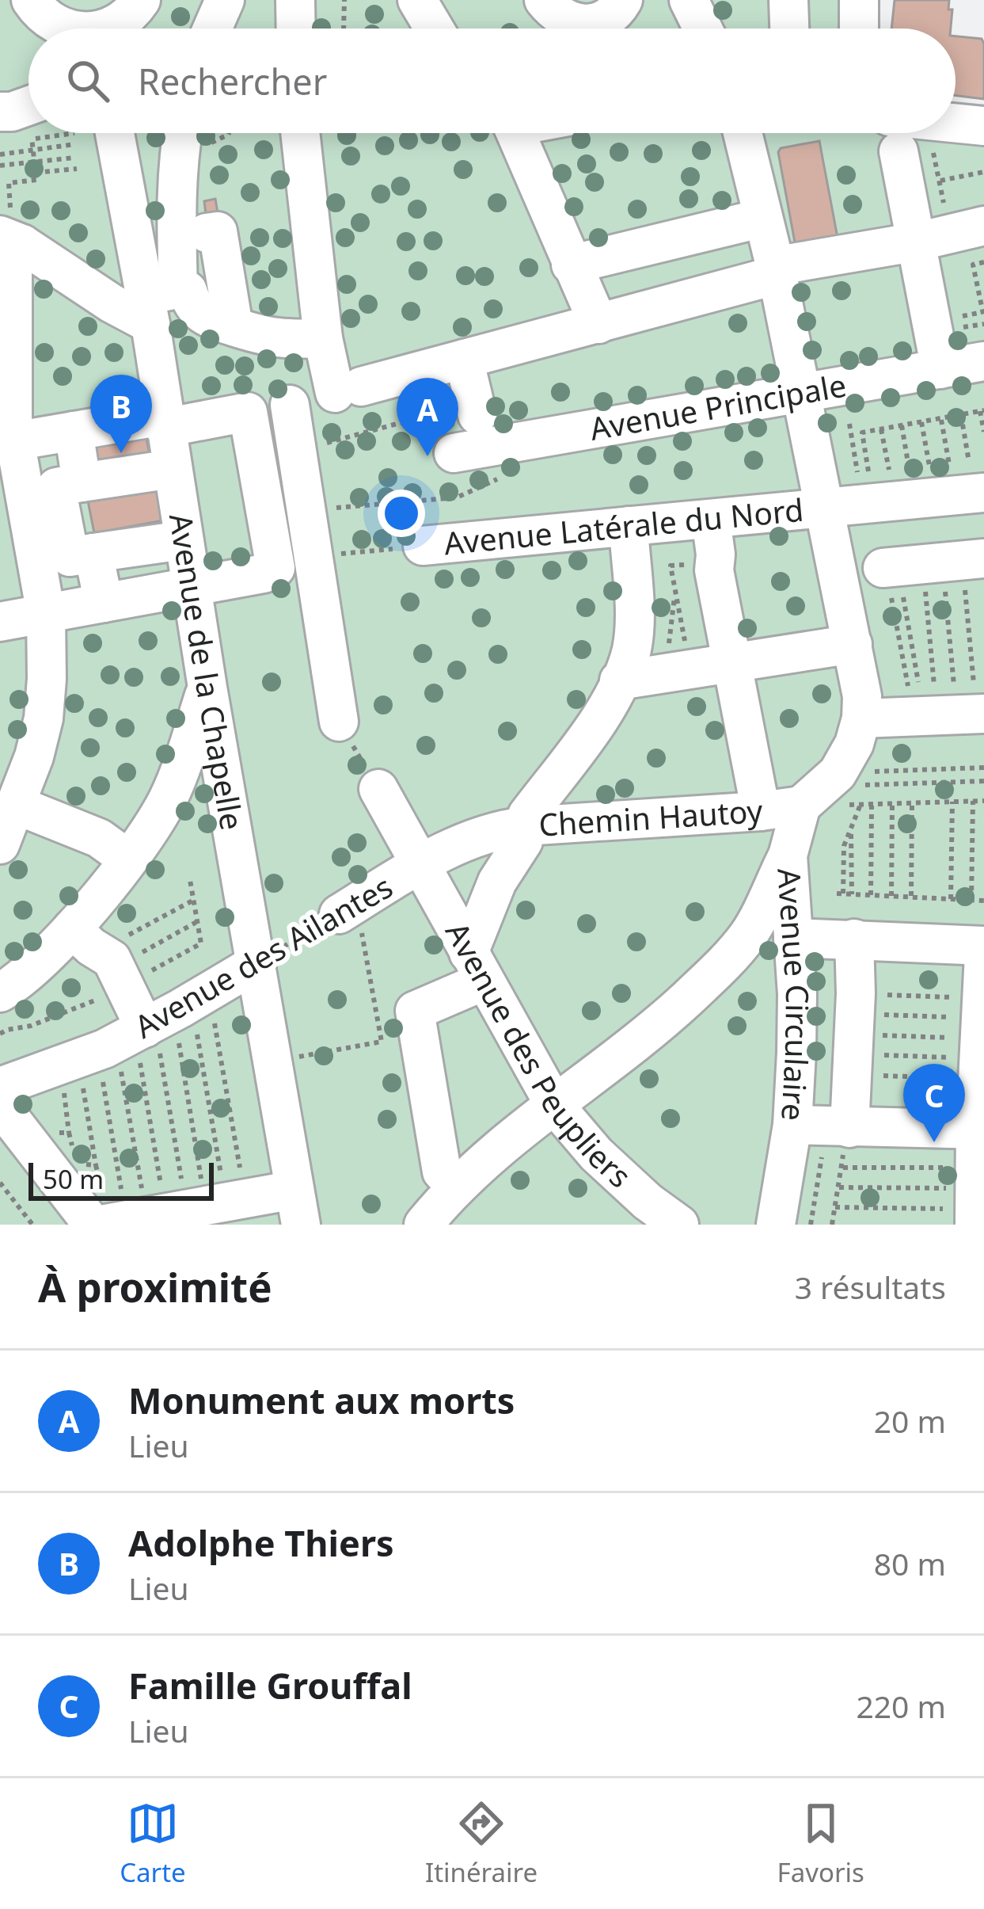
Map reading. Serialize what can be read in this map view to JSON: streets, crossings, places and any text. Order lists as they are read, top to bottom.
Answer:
{
  "streets": {
    "street": [
      "Avenue Principale",
      "Avenue Latérale du Nord",
      "Avenue de la Chapelle",
      "Chemin Hautoy",
      "Avenue des Ailantes",
      "Avenue Circulaire",
      "Avenue des Peupliers"
    ]
  },
  "crossings": [
    ["Avenue de la Chapelle", "Avenue des Ailantes"],
    ["Chemin Hautoy", "Avenue des Ailantes"],
    ["Chemin Hautoy", "Avenue Circulaire"],
    ["Chemin Hautoy", "Avenue des Peupliers"],
    ["Avenue des Ailantes", "Avenue des Peupliers"]
  ],
  "scale_bar": "50 m",
  "page": {
    "search": "Rechercher",
    "pins": ["B", "A", "C"],
    "scale": "50 m",
    "heading": ["À proximité", "3 résultats"],
    "list": [
      {
        "mark": "A",
        "name": "Monument aux morts",
        "note": "Lieu",
        "value": "20 m"
      },
      {
        "mark": "B",
        "name": "Adolphe Thiers",
        "note": "Lieu",
        "value": "80 m"
      },
      {
        "mark": "C",
        "name": "Famille Grouffal",
        "note": "Lieu",
        "value": "220 m"
      }
    ],
    "nav": ["Carte", "Itinéraire", "Favoris"]
  }
}
